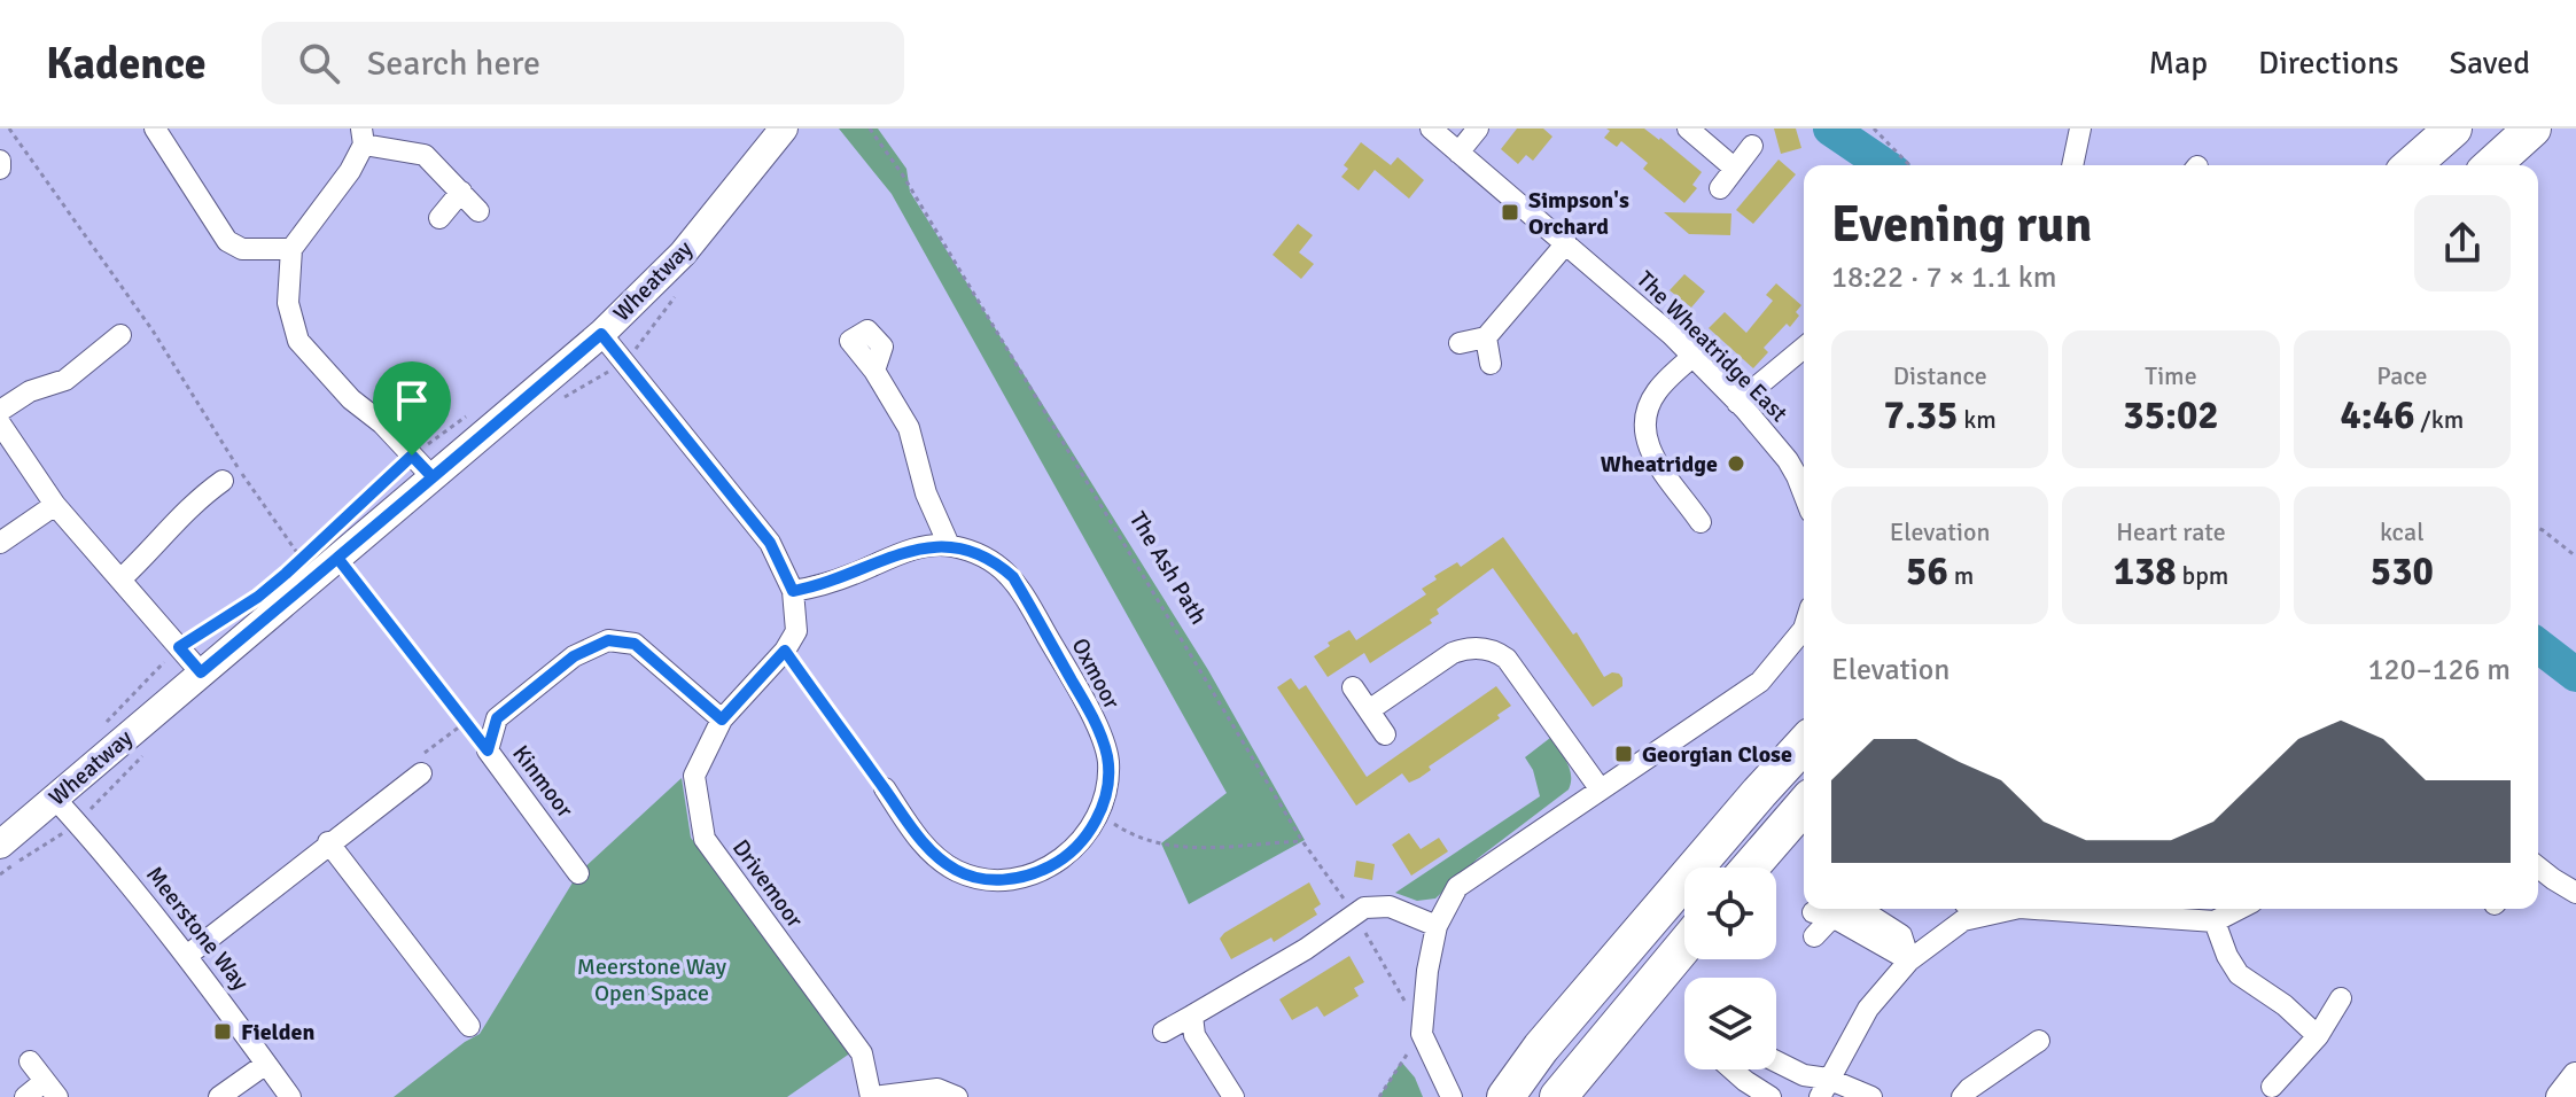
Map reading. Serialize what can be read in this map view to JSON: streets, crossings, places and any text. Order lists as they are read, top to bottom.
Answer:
{
  "streets": {
    "street": [
      "Wheatway",
      "The Wheatridge East",
      "Oxmoor",
      "Kinmoor",
      "Drivemoor",
      "Meerstone Way"
    ],
    "path": ["The Ash Path"]
  },
  "crossings": [
    ["Wheatway", "Drivemoor"],
    ["Wheatway", "Meerstone Way"],
    ["Oxmoor", "Drivemoor"],
    ["Kinmoor", "Drivemoor"]
  ],
  "parks": ["Meerstone Way Open Space"],
  "places": {
    "transit": ["Simpson's Orchard", "Georgian Close", "Fielden"],
    "other": ["Wheatridge"]
  },
  "page": {
    "header": "Kadence",
    "search": "Search here",
    "nav": ["Map", "Directions", "Saved"],
    "heading": ["Evening run", "18:22 · 7 × 1.1 km"],
    "stats": [
      ["Distance", "7.35 km"],
      ["Time", "35:02"],
      ["Pace", "4:46 /km"],
      ["Elevation", "56 m"],
      ["Heart rate", "138 bpm"],
      ["kcal", "530"]
    ],
    "chart": ["Elevation", "120–126 m"]
  }
}
